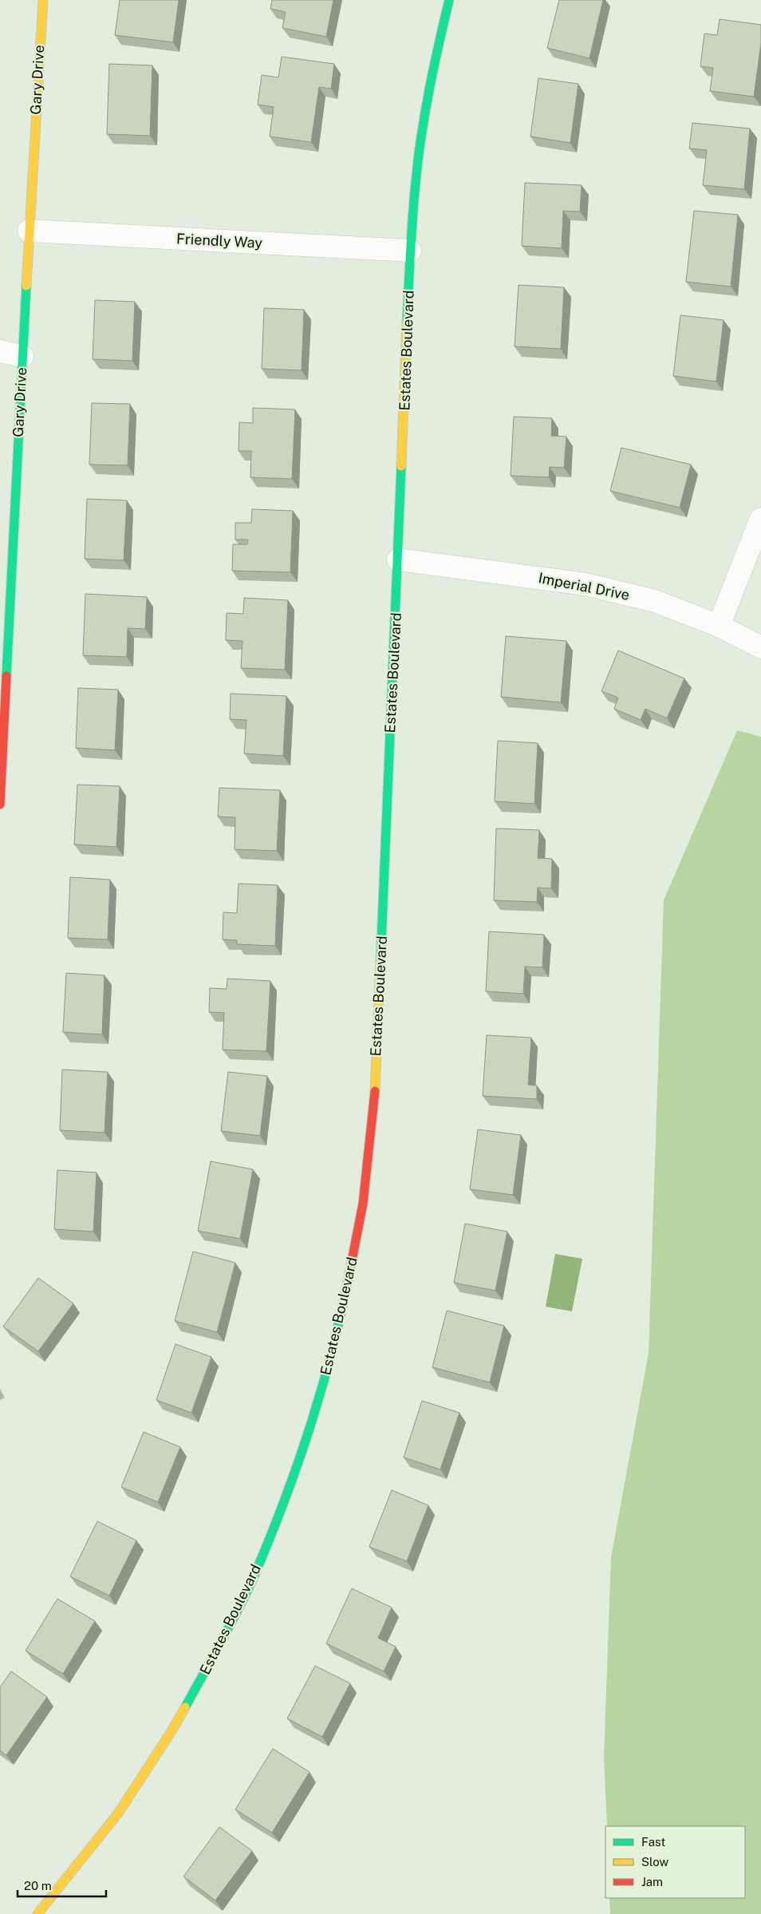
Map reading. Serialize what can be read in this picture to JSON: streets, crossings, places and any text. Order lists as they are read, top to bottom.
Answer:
{
  "streets": {
    "street": [
      "Gary Drive",
      "Friendly Way",
      "Estates Boulevard",
      "Imperial Drive"
    ]
  },
  "crossings": [
    ["Gary Drive", "Friendly Way"],
    ["Friendly Way", "Estates Boulevard"],
    ["Estates Boulevard", "Imperial Drive"]
  ],
  "legend": ["Fast", "Slow", "Jam"],
  "scale_bar": "20 m"
}
